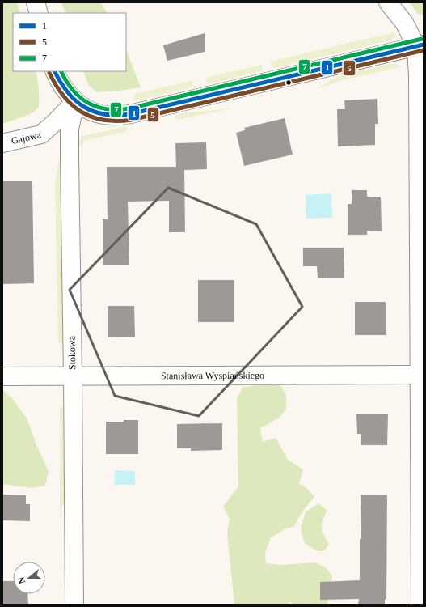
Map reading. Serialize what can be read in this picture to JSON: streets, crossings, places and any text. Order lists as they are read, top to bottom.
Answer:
{
  "streets": {
    "street": ["Gajowa", "Stokowa", "Stanisława Wyspiańskiego"]
  },
  "crossings": [
    ["Gajowa", "Stokowa"],
    ["Stokowa", "Stanisława Wyspiańskiego"]
  ],
  "lines": ["transit line 7", "transit line 1", "transit line 5"],
  "legend": ["1", "5", "7"],
  "north": "left"
}
